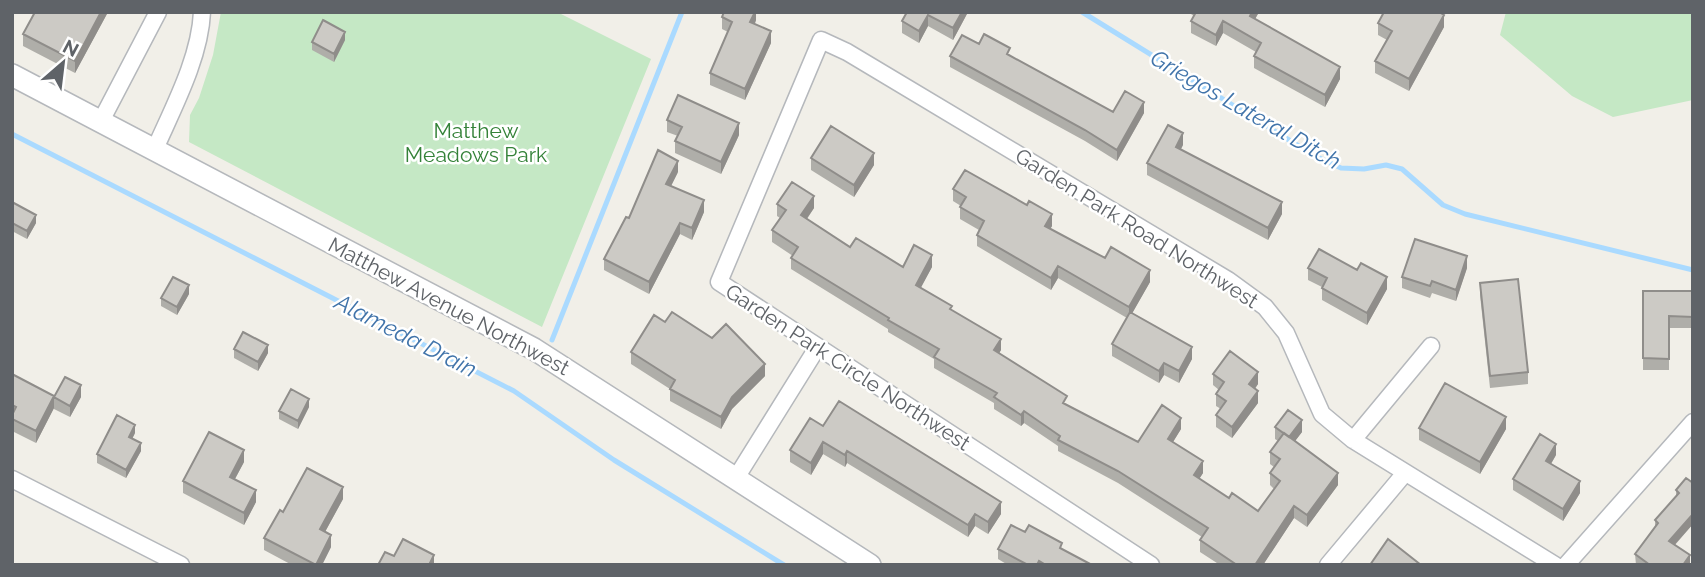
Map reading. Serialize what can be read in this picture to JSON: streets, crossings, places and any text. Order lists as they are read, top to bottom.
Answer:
{
  "streets": {
    "street": ["Garden Park Road Northwest", "Matthew Avenue Northwest", "Garden Park Circle Northwest"]
  },
  "crossings": [
    ["Garden Park Road Northwest", "Garden Park Circle Northwest"]
  ],
  "water": ["Griegos Lateral Ditch", "Alameda Drain"],
  "parks": ["Matthew Meadows Park"],
  "north": "top right"
}
